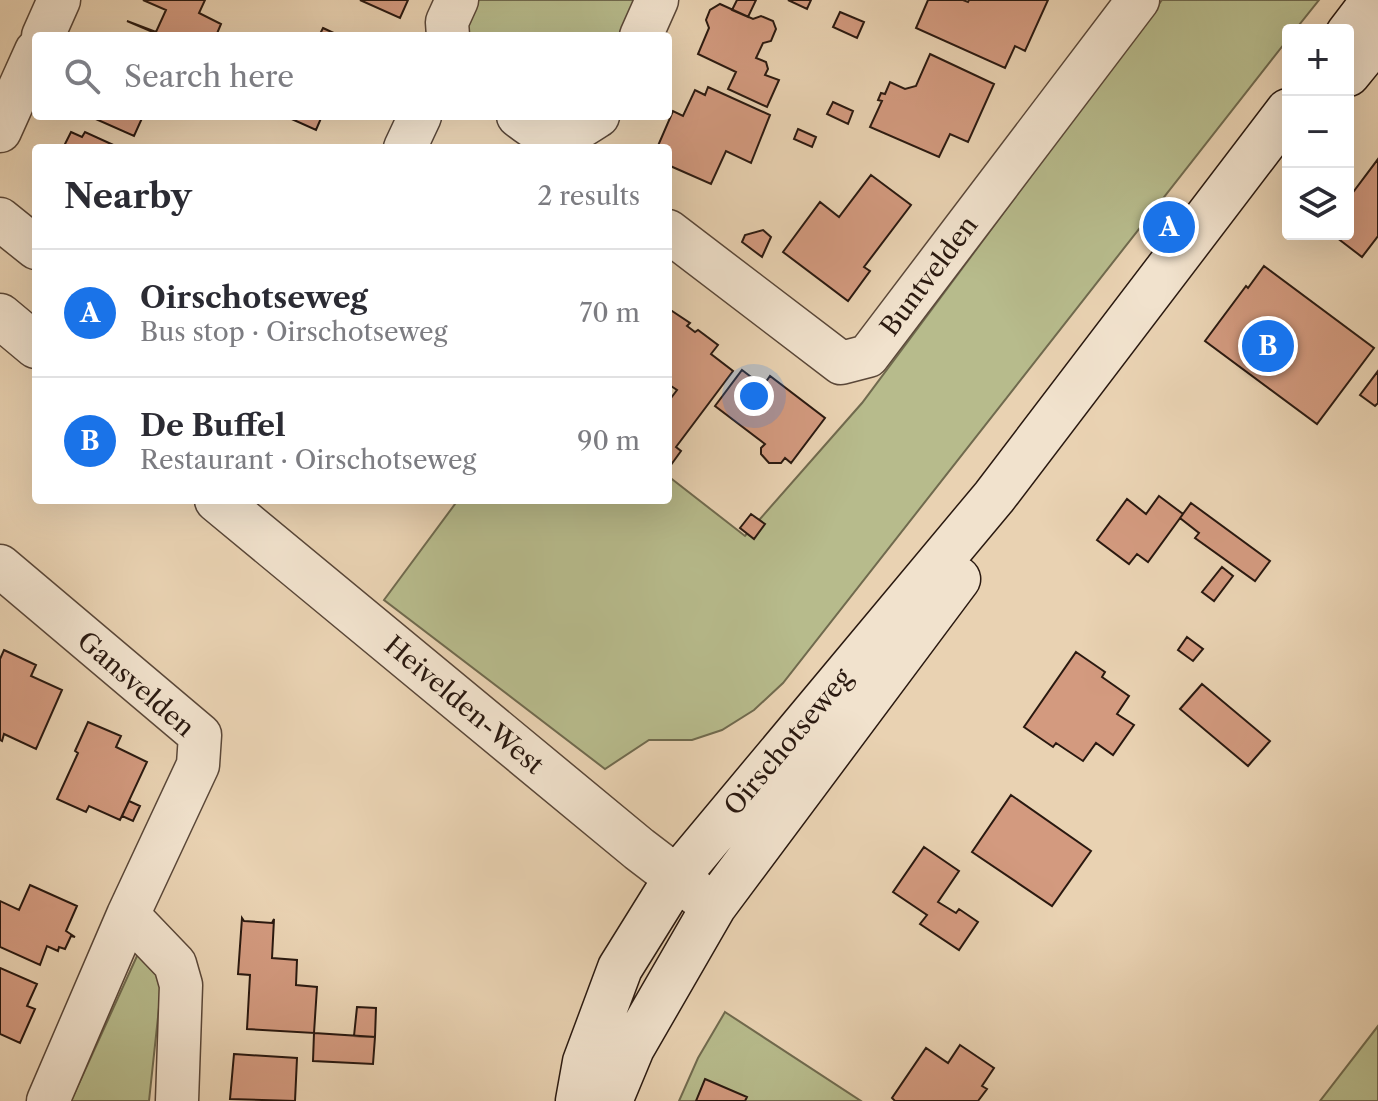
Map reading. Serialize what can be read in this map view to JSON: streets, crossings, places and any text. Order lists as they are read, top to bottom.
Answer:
{
  "streets": {
    "main road": ["Heivelden-West", "Oirschotseweg"],
    "street": ["Buntvelden", "Gansvelden"]
  },
  "crossings": [
    ["Heivelden-West", "Oirschotseweg"]
  ],
  "page": {
    "map_buttons": ["+", "−"],
    "search": "Search here",
    "heading": ["Nearby", "2 results"],
    "pins": ["A", "B"],
    "list": [
      {
        "mark": "A",
        "name": "Oirschotseweg",
        "note": "Bus stop · Oirschotseweg",
        "value": "70 m"
      },
      {
        "mark": "B",
        "name": "De Buffel",
        "note": "Restaurant · Oirschotseweg",
        "value": "90 m"
      }
    ]
  }
}
